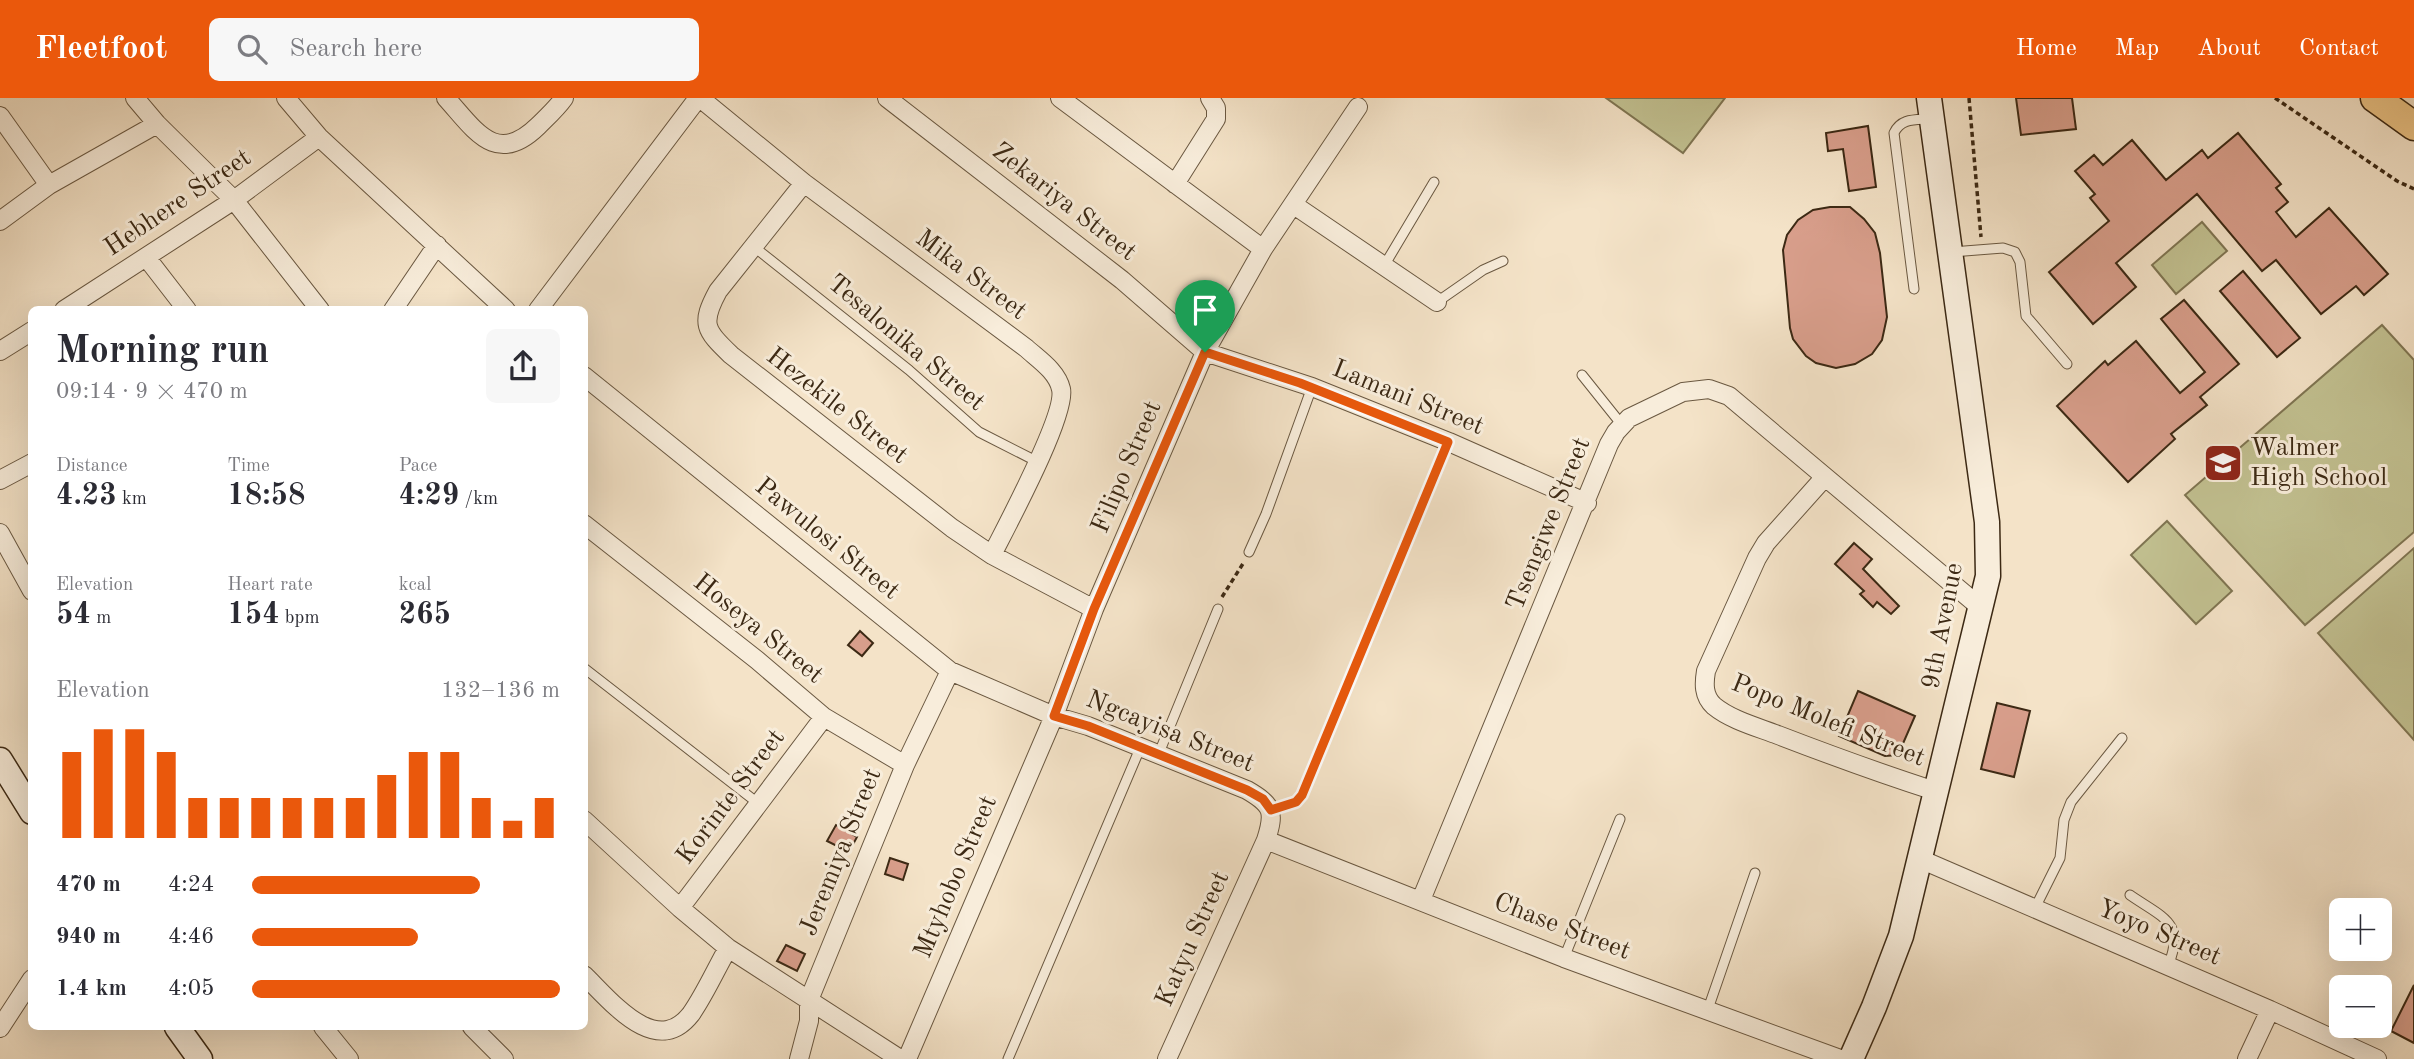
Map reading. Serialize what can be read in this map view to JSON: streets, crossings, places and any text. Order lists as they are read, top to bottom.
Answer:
{
  "streets": {
    "street": [
      "Zekariya Street",
      "Hebhere Street",
      "Mika Street",
      "Lamani Street",
      "Hezekile Street",
      "Filipo Street",
      "Tsengiwe Street",
      "Pawulosi Street",
      "9th Avenue",
      "Hoseya Street",
      "Popo Molefi Street",
      "Ngcayisa Street",
      "Korinte Street",
      "Jeremiya Street",
      "Mtyhobo Street",
      "Chase Street",
      "Yoyo Street",
      "Katyu Street"
    ],
    "lane": ["Tesalonika Street"]
  },
  "crossings": [
    ["Zekariya Street", "Lamani Street"],
    ["Zekariya Street", "Filipo Street"],
    ["Mika Street", "Tesalonika Street"],
    ["Mika Street", "Hezekile Street"],
    ["Tesalonika Street", "Hezekile Street"],
    ["Lamani Street", "Filipo Street"],
    ["Lamani Street", "Tsengiwe Street"],
    ["Hezekile Street", "Filipo Street"],
    ["Filipo Street", "Pawulosi Street"],
    ["Filipo Street", "Ngcayisa Street"],
    ["Filipo Street", "Mtyhobo Street"],
    ["Tsengiwe Street", "9th Avenue"],
    ["Tsengiwe Street", "Popo Molefi Street"],
    ["Tsengiwe Street", "Chase Street"],
    ["Pawulosi Street", "Ngcayisa Street"],
    ["Pawulosi Street", "Jeremiya Street"],
    ["Pawulosi Street", "Mtyhobo Street"],
    ["9th Avenue", "Popo Molefi Street"],
    ["9th Avenue", "Yoyo Street"],
    ["Hoseya Street", "Korinte Street"],
    ["Hoseya Street", "Jeremiya Street"],
    ["Ngcayisa Street", "Mtyhobo Street"],
    ["Ngcayisa Street", "Chase Street"],
    ["Ngcayisa Street", "Katyu Street"],
    ["Chase Street", "Katyu Street"]
  ],
  "places": {
    "school or university": ["Walmer High School"]
  },
  "page": {
    "header": "Fleetfoot",
    "search": "Search here",
    "nav": [
      "Home",
      "Map",
      "About",
      "Contact"
    ],
    "heading": ["Morning run", "09:14 · 9 × 470 m"],
    "stats": [
      ["Distance", "4.23 km"],
      ["Time", "18:58"],
      ["Pace", "4:29 /km"],
      ["Elevation", "54 m"],
      ["Heart rate", "154 bpm"],
      ["kcal", "265"]
    ],
    "chart": ["Elevation", "132–136 m"],
    "list": [
      {
        "name": "470 m",
        "note": "4:24"
      },
      {
        "name": "940 m",
        "note": "4:46"
      },
      {
        "name": "1.4 km",
        "note": "4:05"
      }
    ],
    "map_buttons": ["+", "−"]
  }
}
